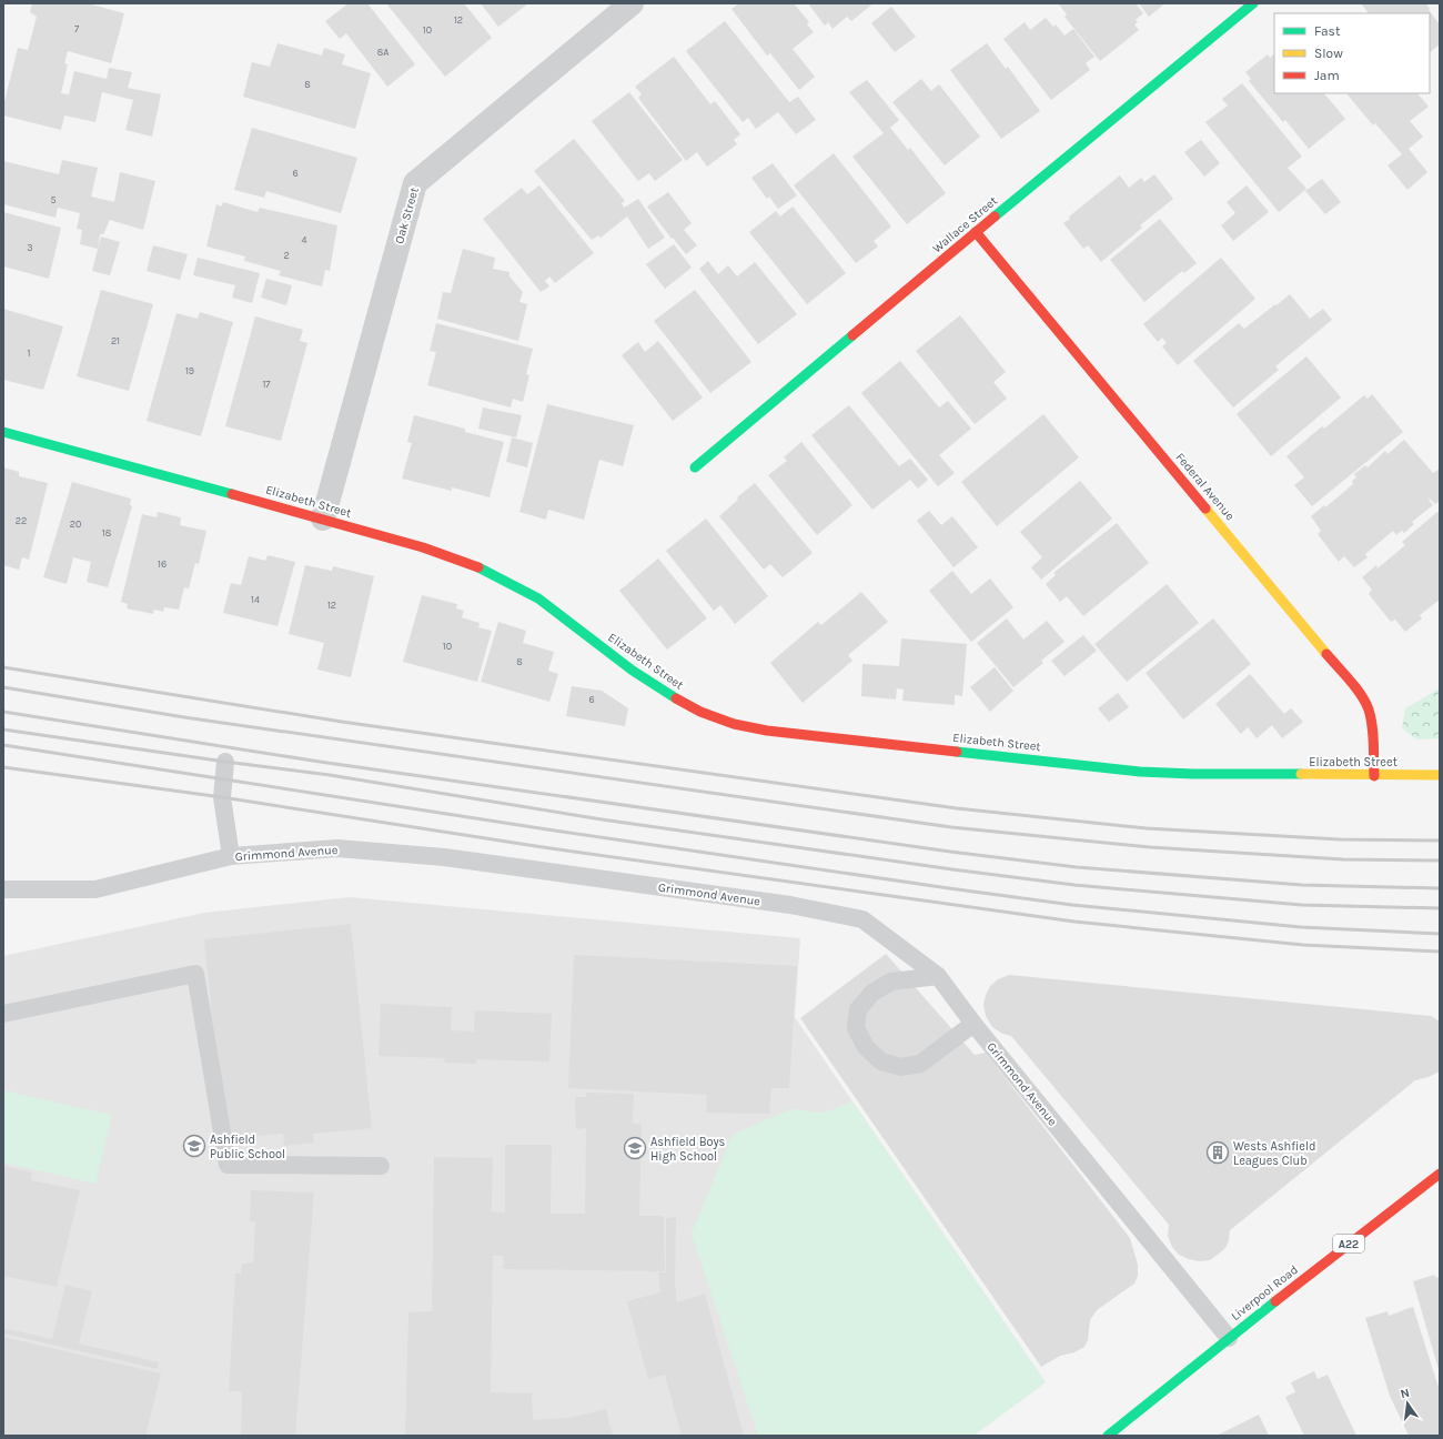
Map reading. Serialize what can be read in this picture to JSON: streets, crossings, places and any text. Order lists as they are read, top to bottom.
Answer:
{
  "streets": {
    "main road": [
      "Wallace Street",
      "Federal Avenue",
      "Elizabeth Street",
      "A22",
      "Liverpool Road"
    ],
    "street": ["Oak Street"],
    "lane": ["Grimmond Avenue"]
  },
  "crossings": [
    ["Oak Street", "Elizabeth Street"],
    ["Wallace Street", "Federal Avenue"],
    ["Federal Avenue", "Elizabeth Street"],
    ["Grimmond Avenue", "Liverpool Road"]
  ],
  "places": {
    "school or university": ["Ashfield Public School", "Ashfield Boys High School"],
    "building": ["Wests Ashfield Leagues Club"]
  },
  "house_numbers": [
    "12",
    "7",
    "10",
    "8A",
    "8",
    "6",
    "5",
    "4",
    "3",
    "2",
    "21",
    "1",
    "19",
    "17",
    "22",
    "20",
    "18",
    "16",
    "14",
    "12",
    "10",
    "8",
    "6"
  ],
  "legend": ["Fast", "Slow", "Jam"],
  "north": "top"
}
